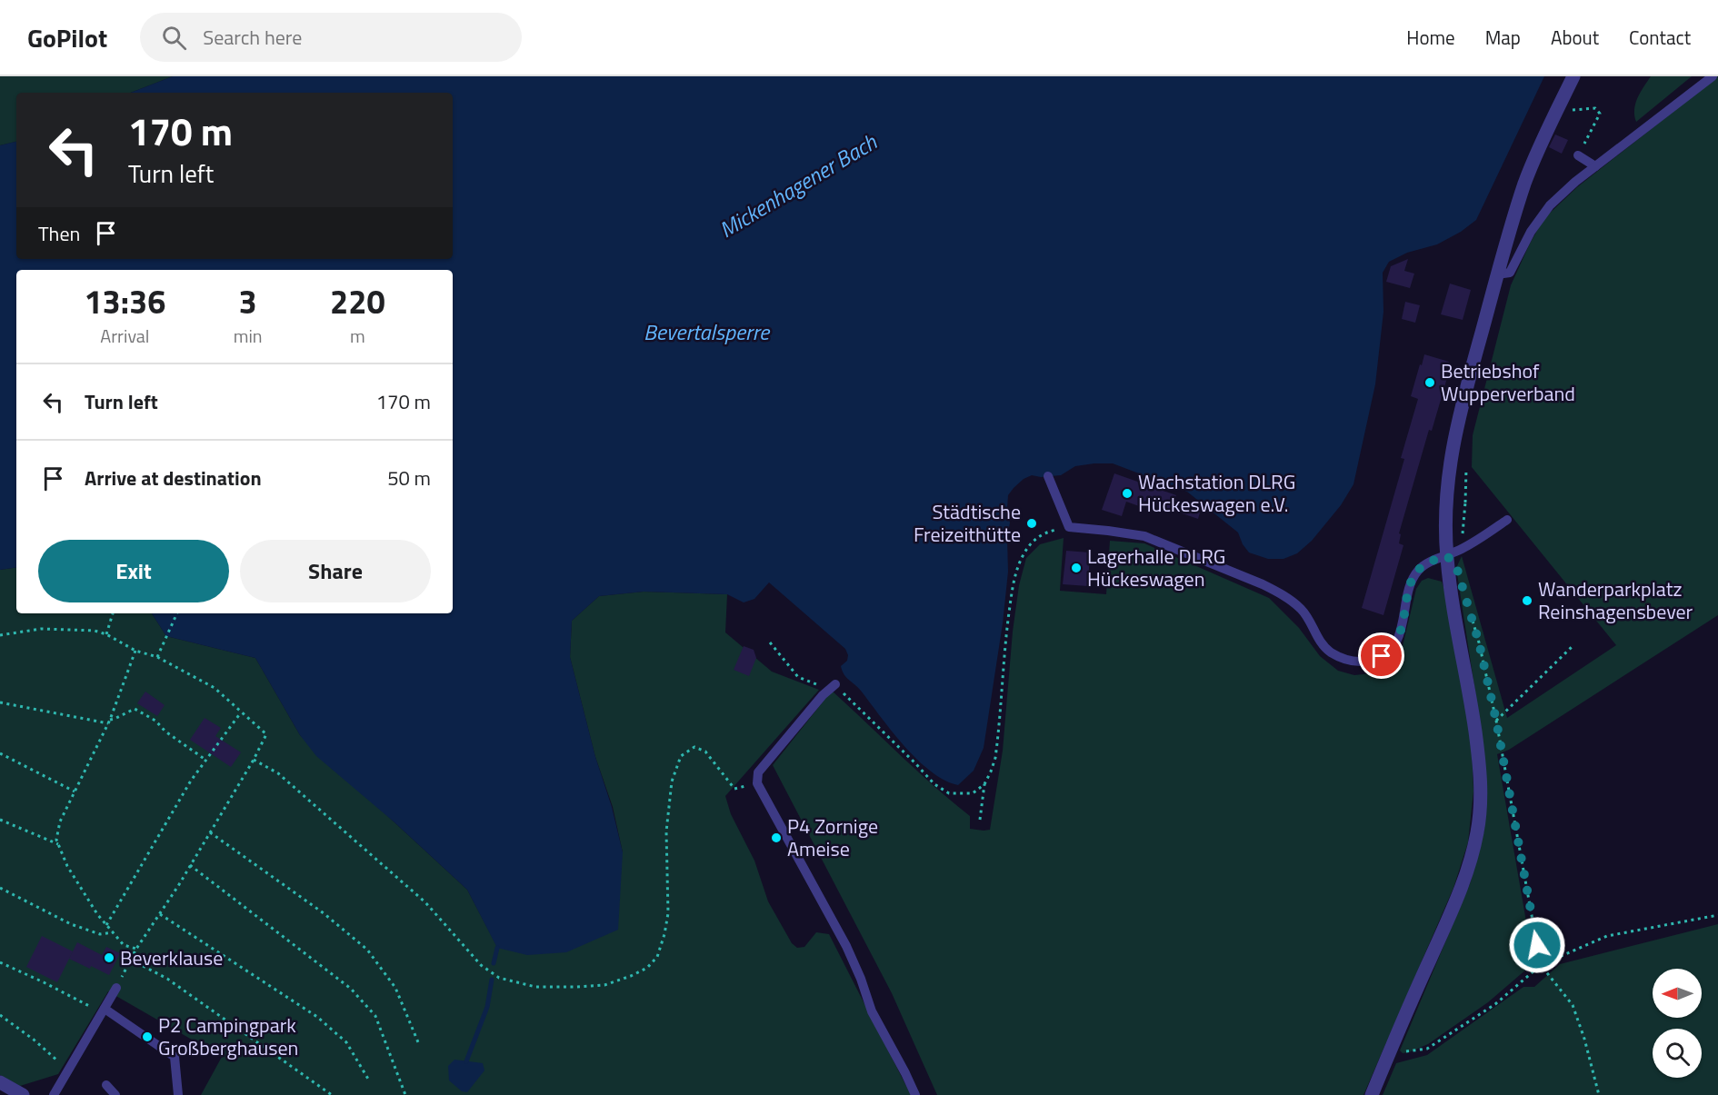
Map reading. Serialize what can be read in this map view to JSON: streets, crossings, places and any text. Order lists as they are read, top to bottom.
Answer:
{
  "water": ["Mickenhagener Bach", "Bevertalsperre"],
  "places": [
    "Betriebshof Wupperverband",
    "Wachstation DLRG Hückeswagen e.V.",
    "Städtische Freizeithütte",
    "Lagerhalle DLRG Hückeswagen",
    "Wanderparkplatz Reinshagensbever",
    "P4 Zornige Ameise",
    "Beverklause",
    "P2 Campingpark Großberghausen"
  ],
  "north": "left",
  "page": {
    "header": "GoPilot",
    "search": "Search here",
    "nav": [
      "Home",
      "Map",
      "About",
      "Contact"
    ],
    "turn": ["170 m", "Turn left"],
    "then": "Then",
    "eta": [
      "13:36",
      "Arrival",
      "3",
      "min",
      "220",
      "m"
    ],
    "list": [
      {
        "name": "Turn left",
        "value": "170 m"
      },
      {
        "name": "Arrive at destination",
        "value": "50 m"
      }
    ],
    "buttons": ["Exit", "Share"]
  }
}
